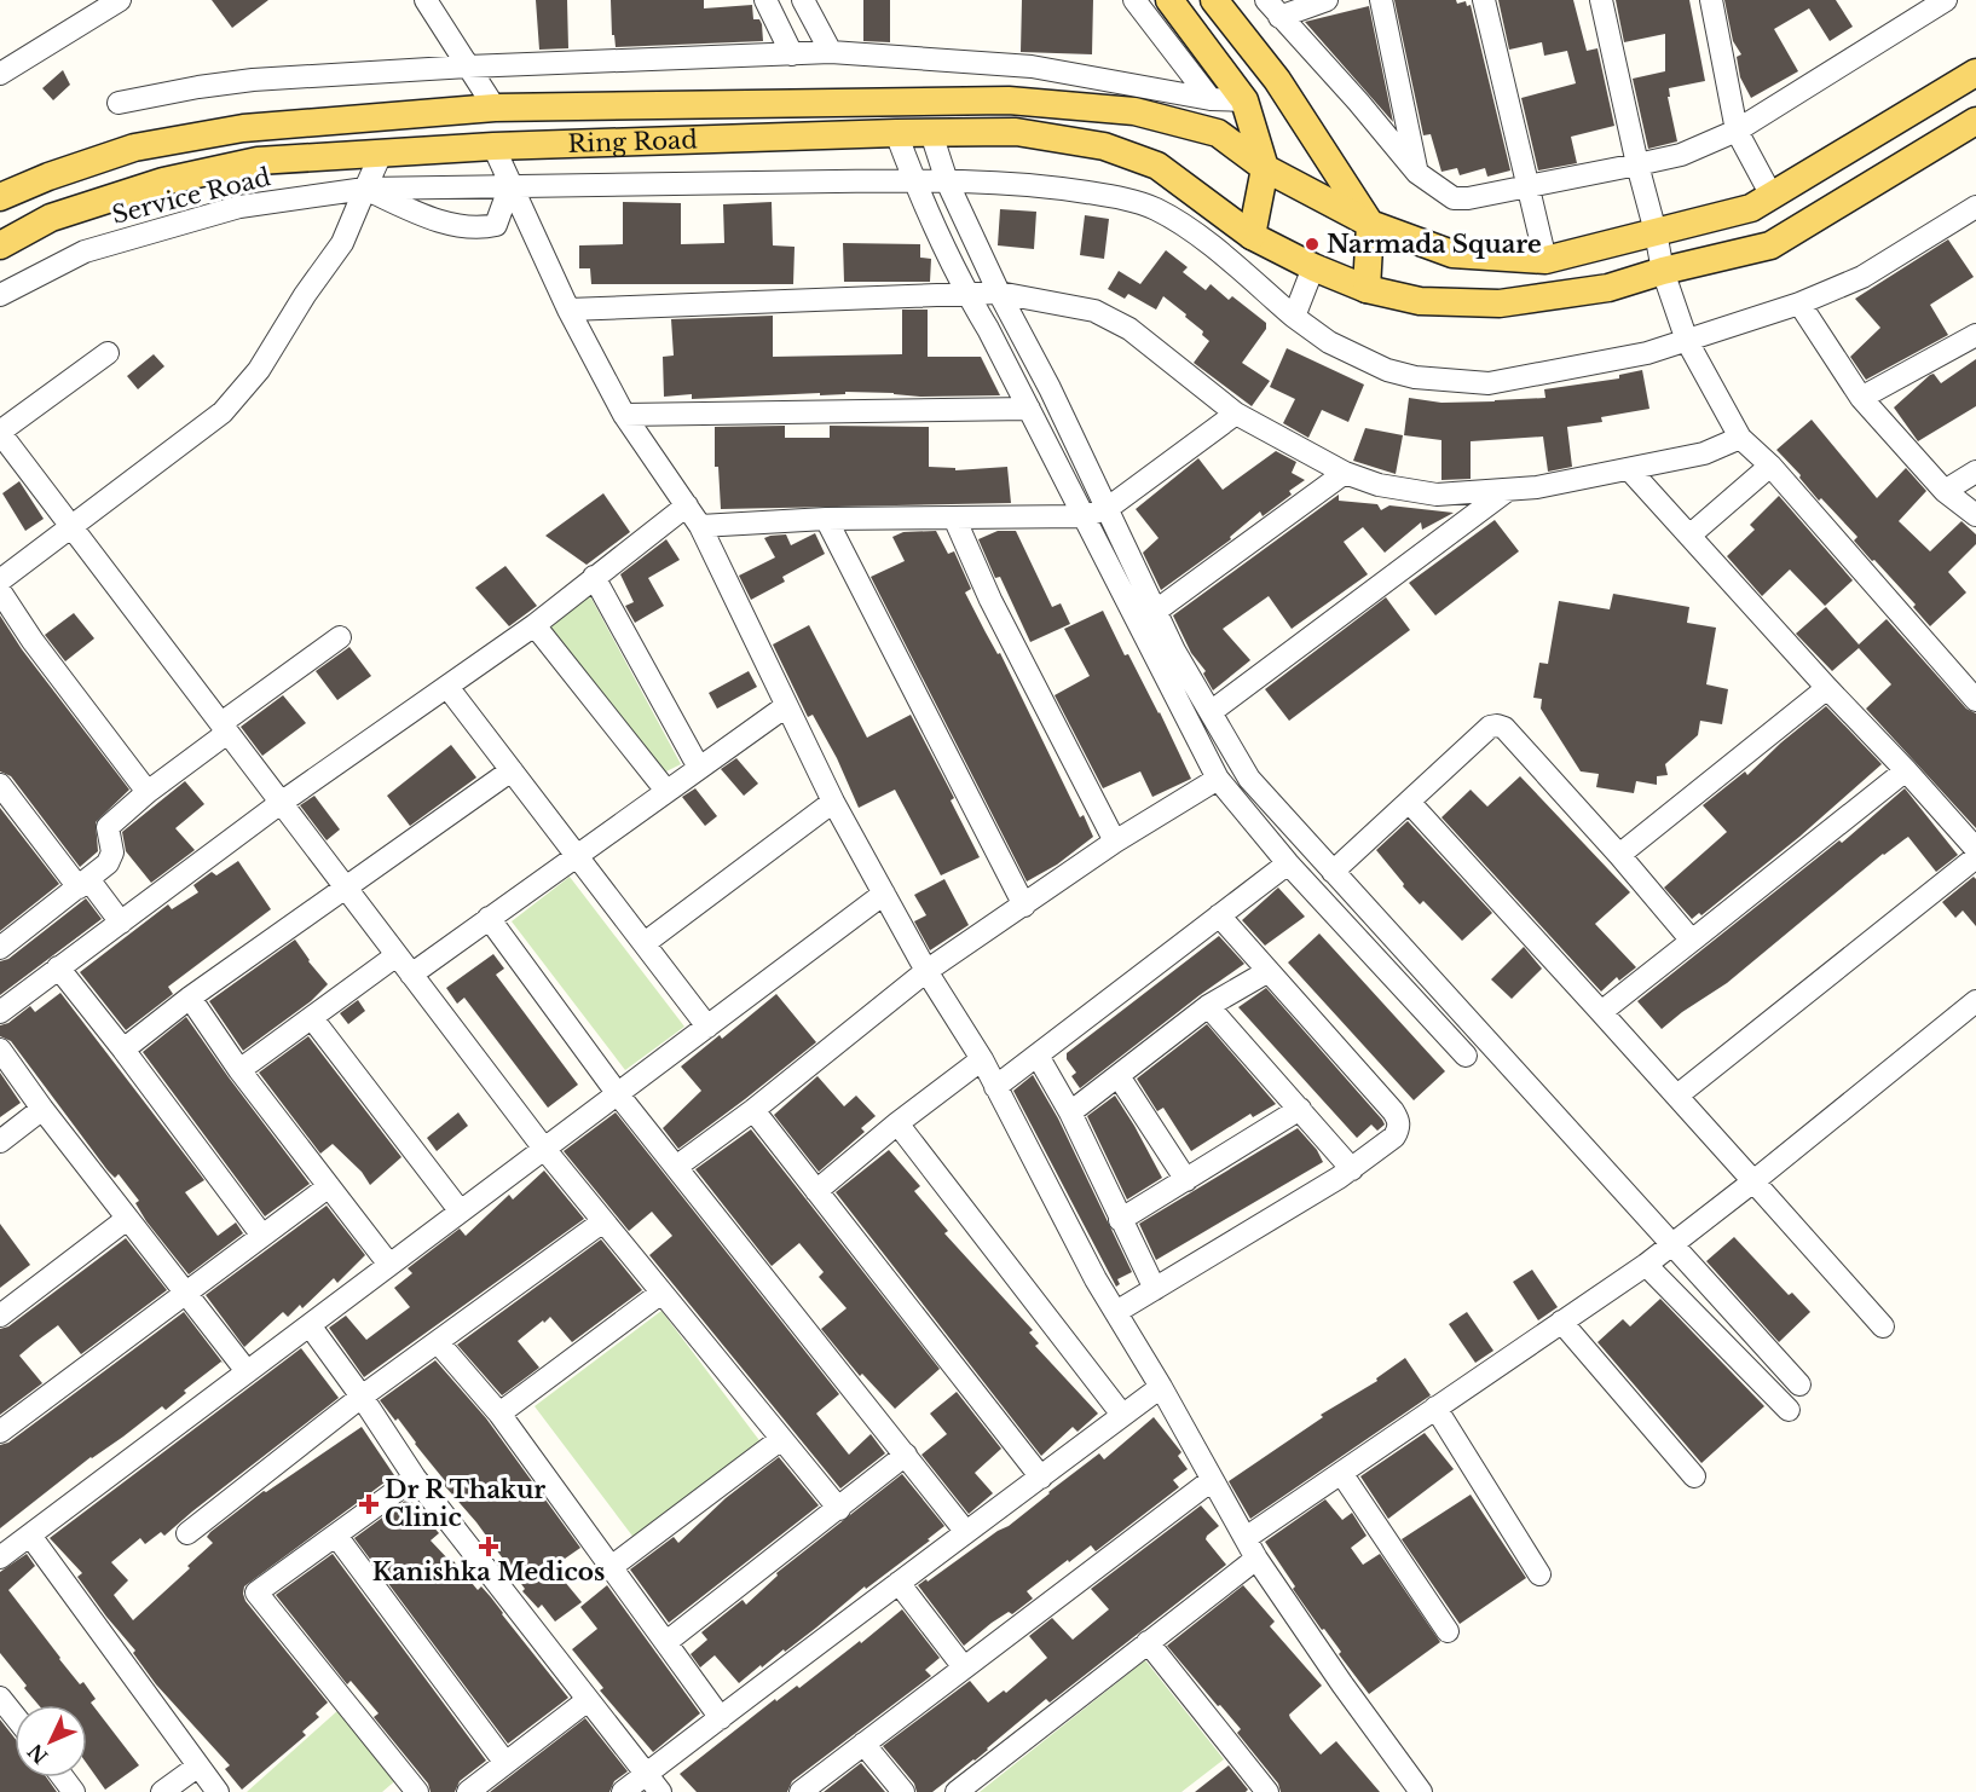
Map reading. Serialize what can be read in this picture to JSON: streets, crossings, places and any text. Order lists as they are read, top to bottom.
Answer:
{
  "streets": {
    "main road": ["Ring Road"],
    "street": ["Service Road"]
  },
  "places": {
    "other": ["Narmada Square"],
    "health": ["Dr R Thakur Clinic", "Kanishka Medicos"]
  },
  "north": "bottom left"
}
